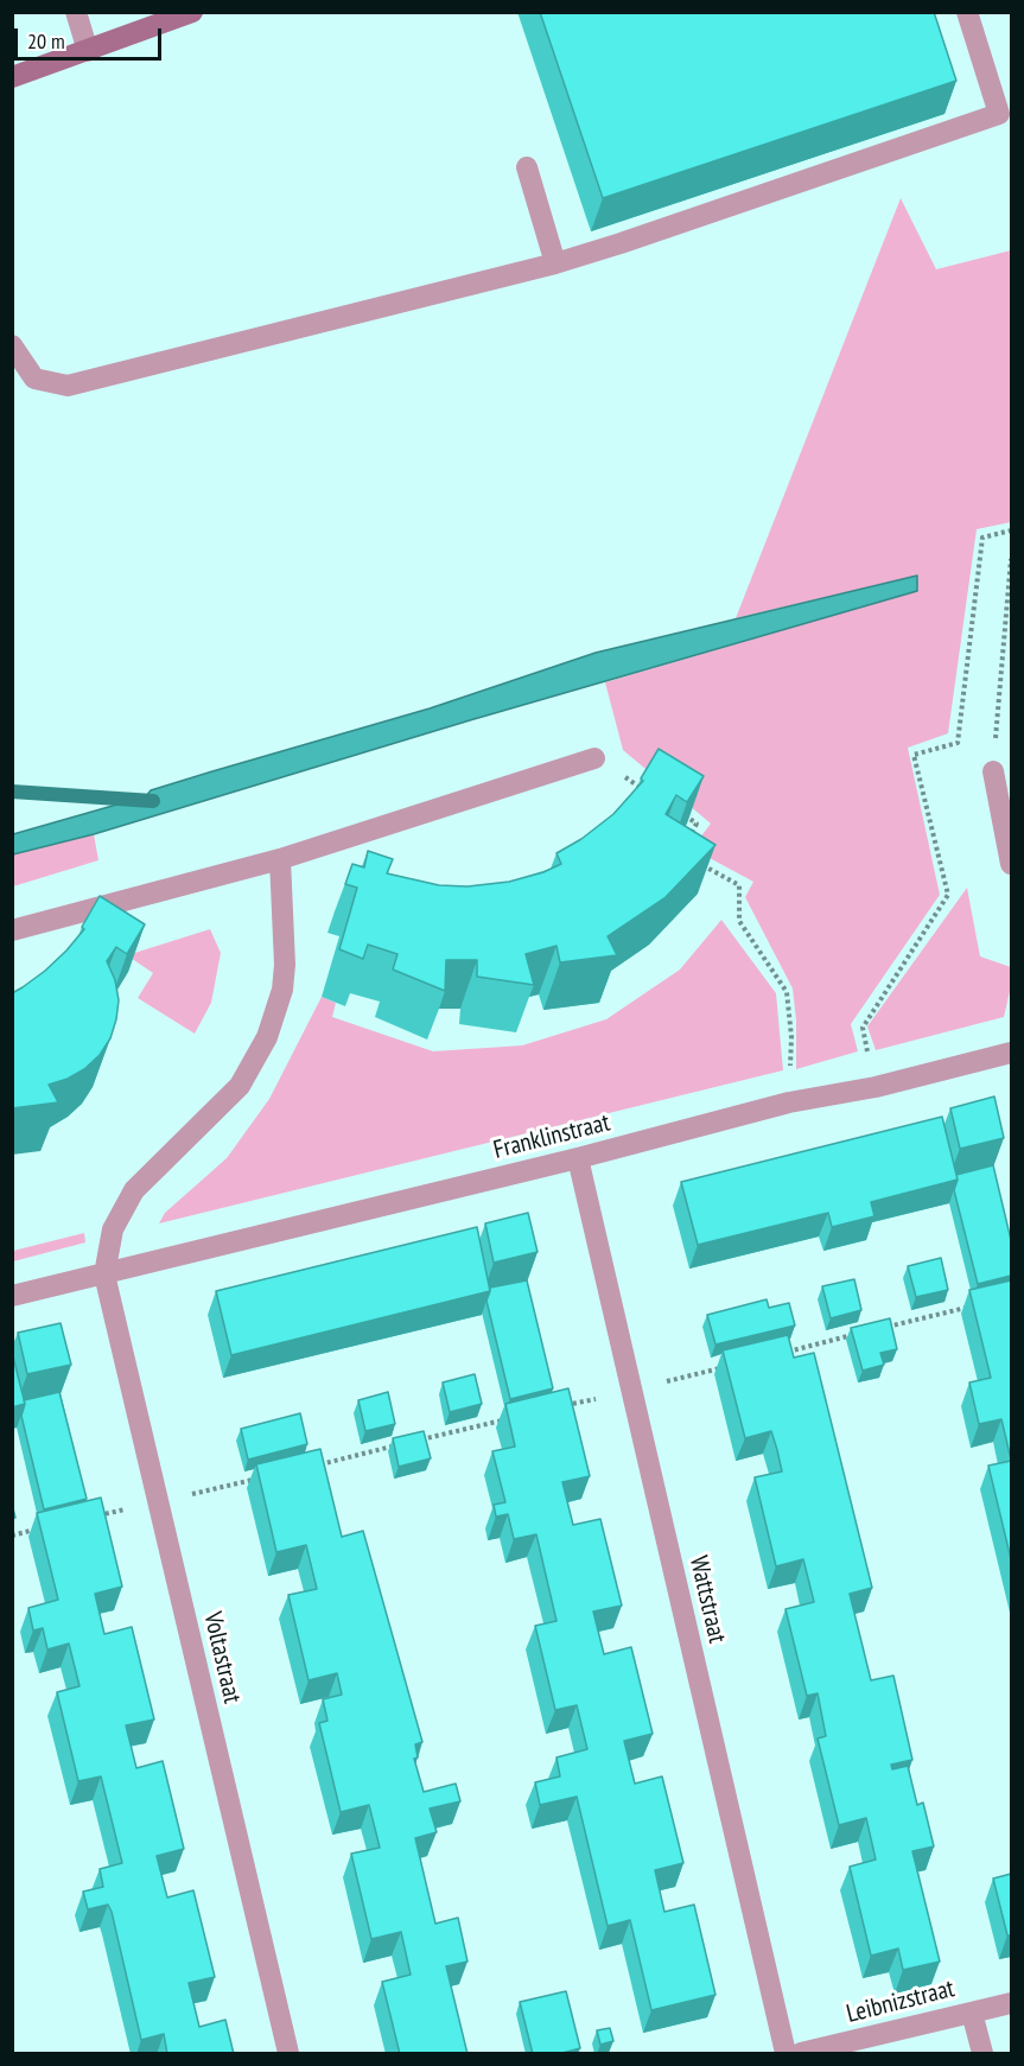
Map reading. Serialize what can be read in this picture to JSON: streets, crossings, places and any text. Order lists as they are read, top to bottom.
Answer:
{
  "streets": {
    "street": [
      "Franklinstraat",
      "Wattstraat",
      "Voltastraat",
      "Leibnizstraat"
    ]
  },
  "crossings": [
    ["Franklinstraat", "Wattstraat"],
    ["Franklinstraat", "Voltastraat"]
  ],
  "scale_bar": "20 m"
}
